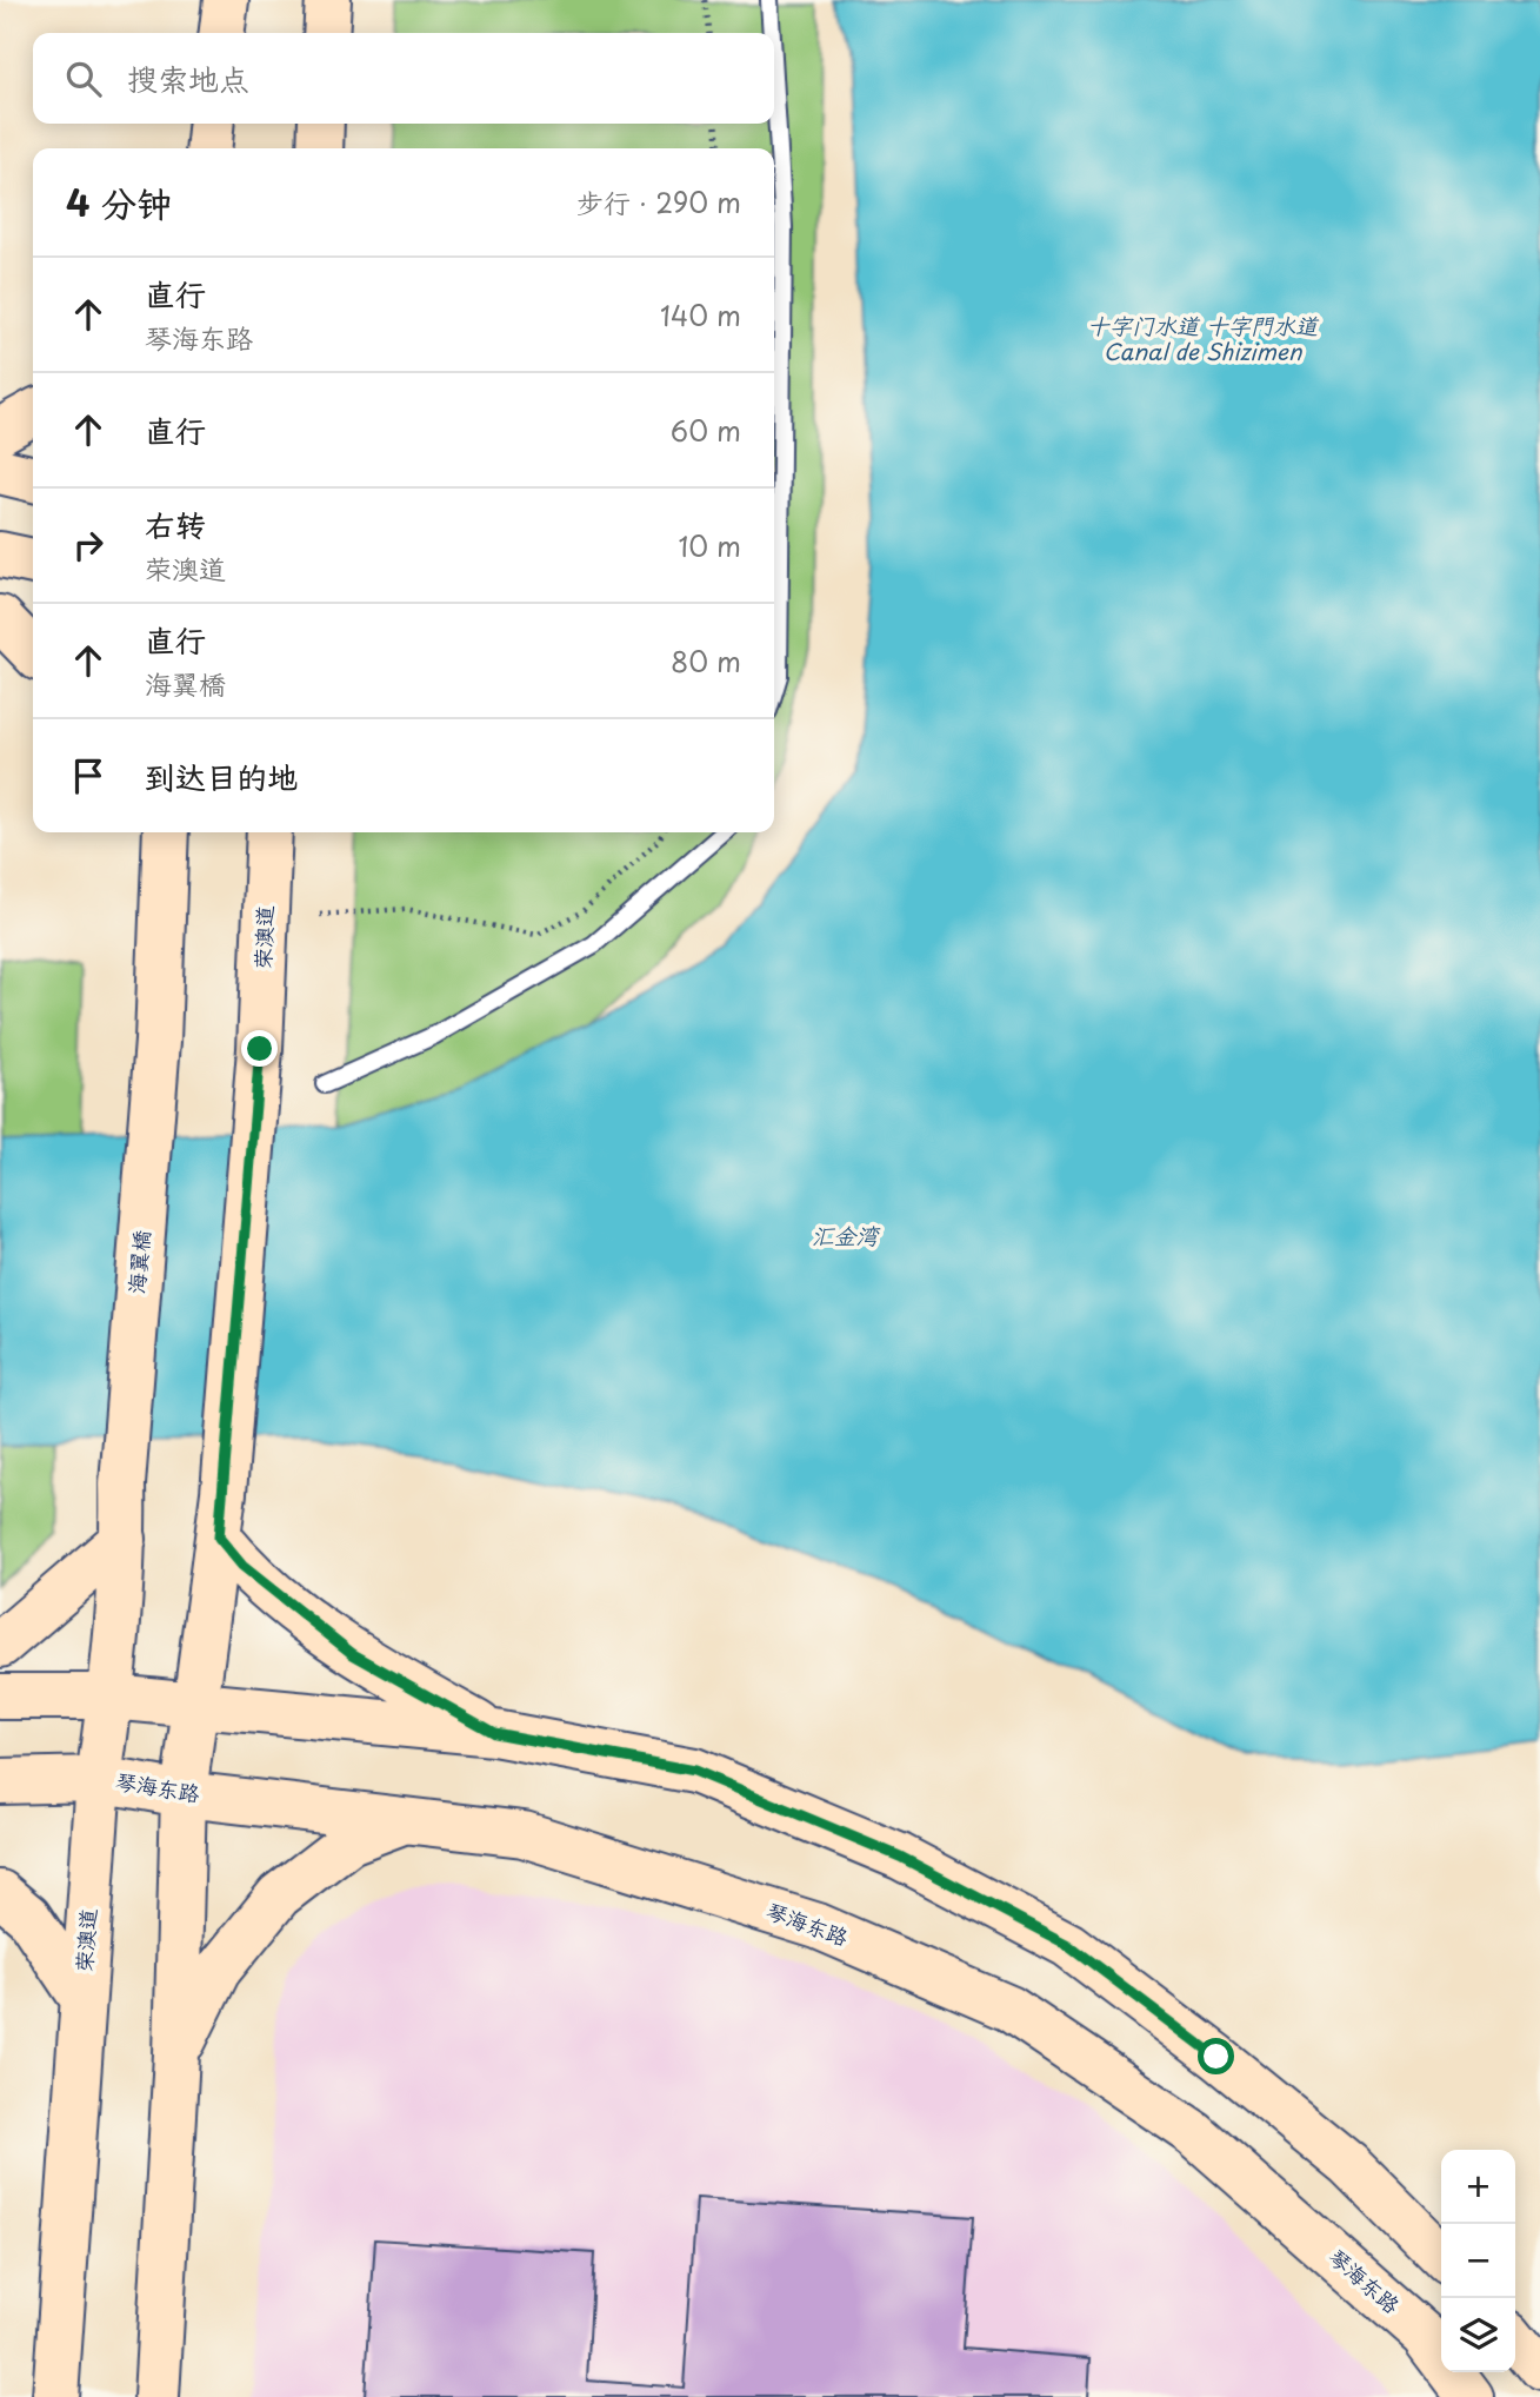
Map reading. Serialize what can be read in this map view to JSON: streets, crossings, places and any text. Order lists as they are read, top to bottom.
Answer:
{
  "streets": {
    "main road": ["荣澳道", "海翼橋", "琴海东路"]
  },
  "crossings": [
    ["荣澳道", "海翼橋"],
    ["荣澳道", "琴海东路"]
  ],
  "water": ["十字门水道 十字門水道 Canal de Shizimen", "汇金湾"],
  "page": {
    "search": "搜索地点",
    "heading": ["4 分钟", "步行 · 290 m"],
    "list": [
      ["直行", "琴海东路", "140 m"],
      ["直行", "60 m"],
      ["右转", "荣澳道", "10 m"],
      ["直行", "海翼橋", "80 m"],
      "到达目的地"
    ],
    "map_buttons": ["+", "−"]
  }
}
